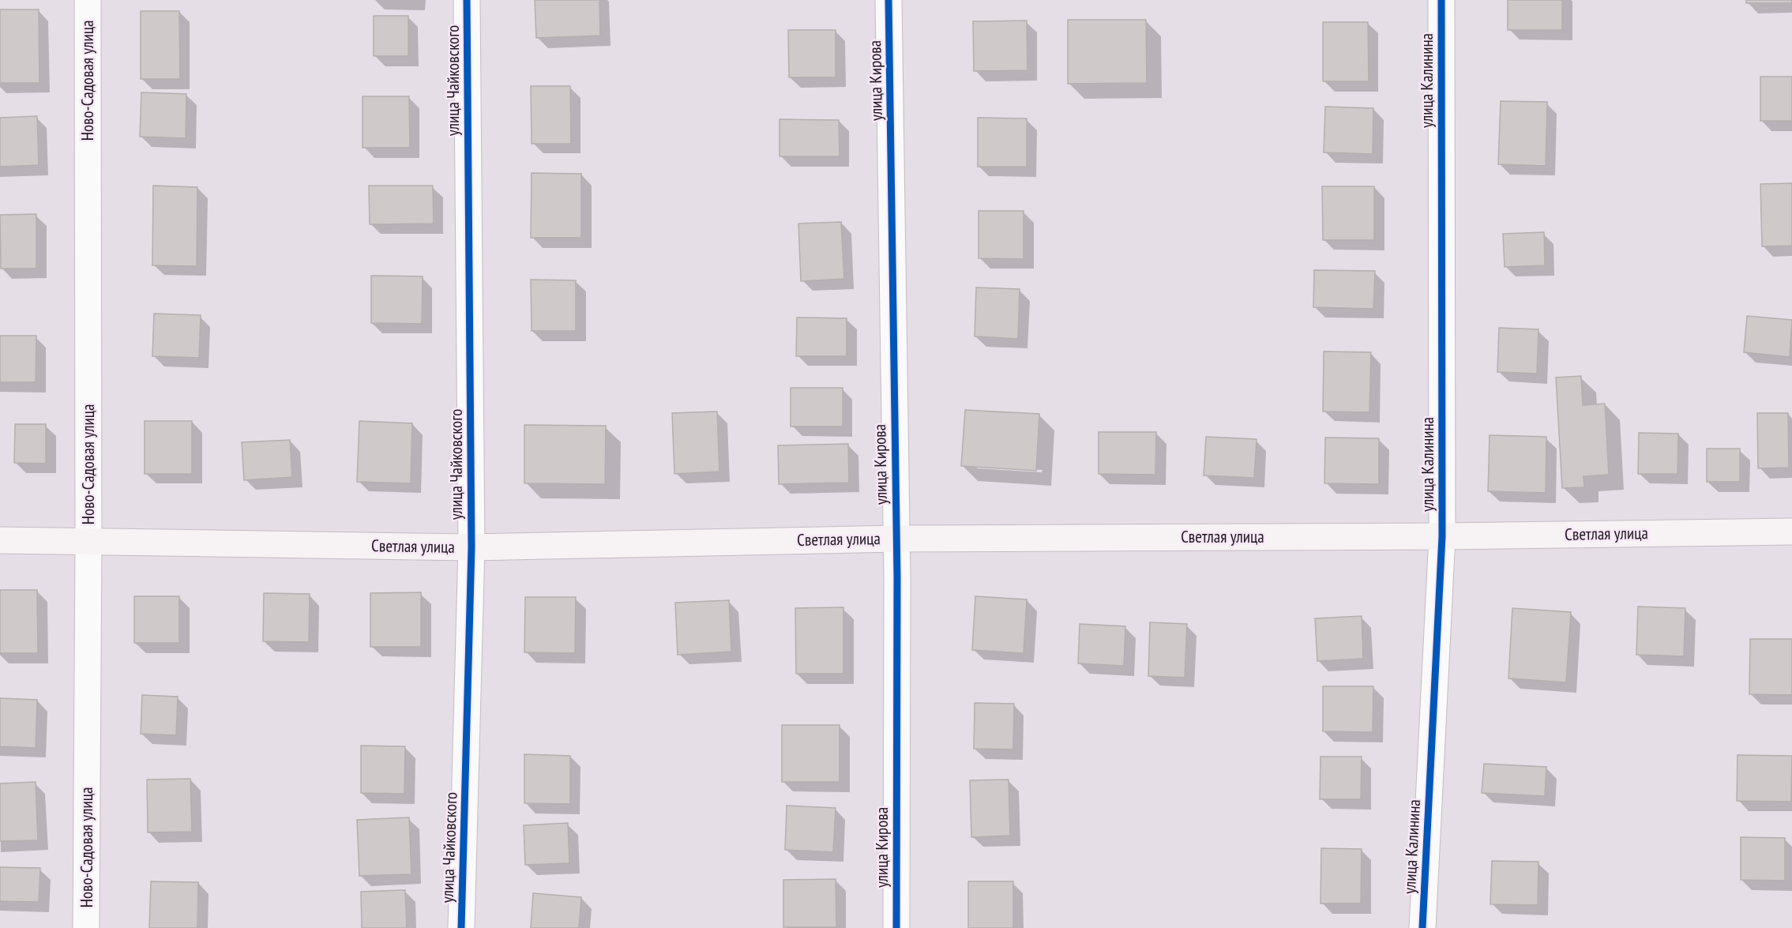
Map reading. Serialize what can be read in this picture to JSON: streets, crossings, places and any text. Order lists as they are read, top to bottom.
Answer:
{
  "streets": {
    "main road": ["Светлая улица"],
    "street": [
      "Ново-Садовая улица",
      "улица Чайковского",
      "улица Кирова",
      "улица Калинина"
    ]
  },
  "crossings": [
    ["Ново-Садовая улица", "Светлая улица"],
    ["улица Чайковского", "Светлая улица"],
    ["улица Кирова", "Светлая улица"],
    ["улица Калинина", "Светлая улица"]
  ]
}
